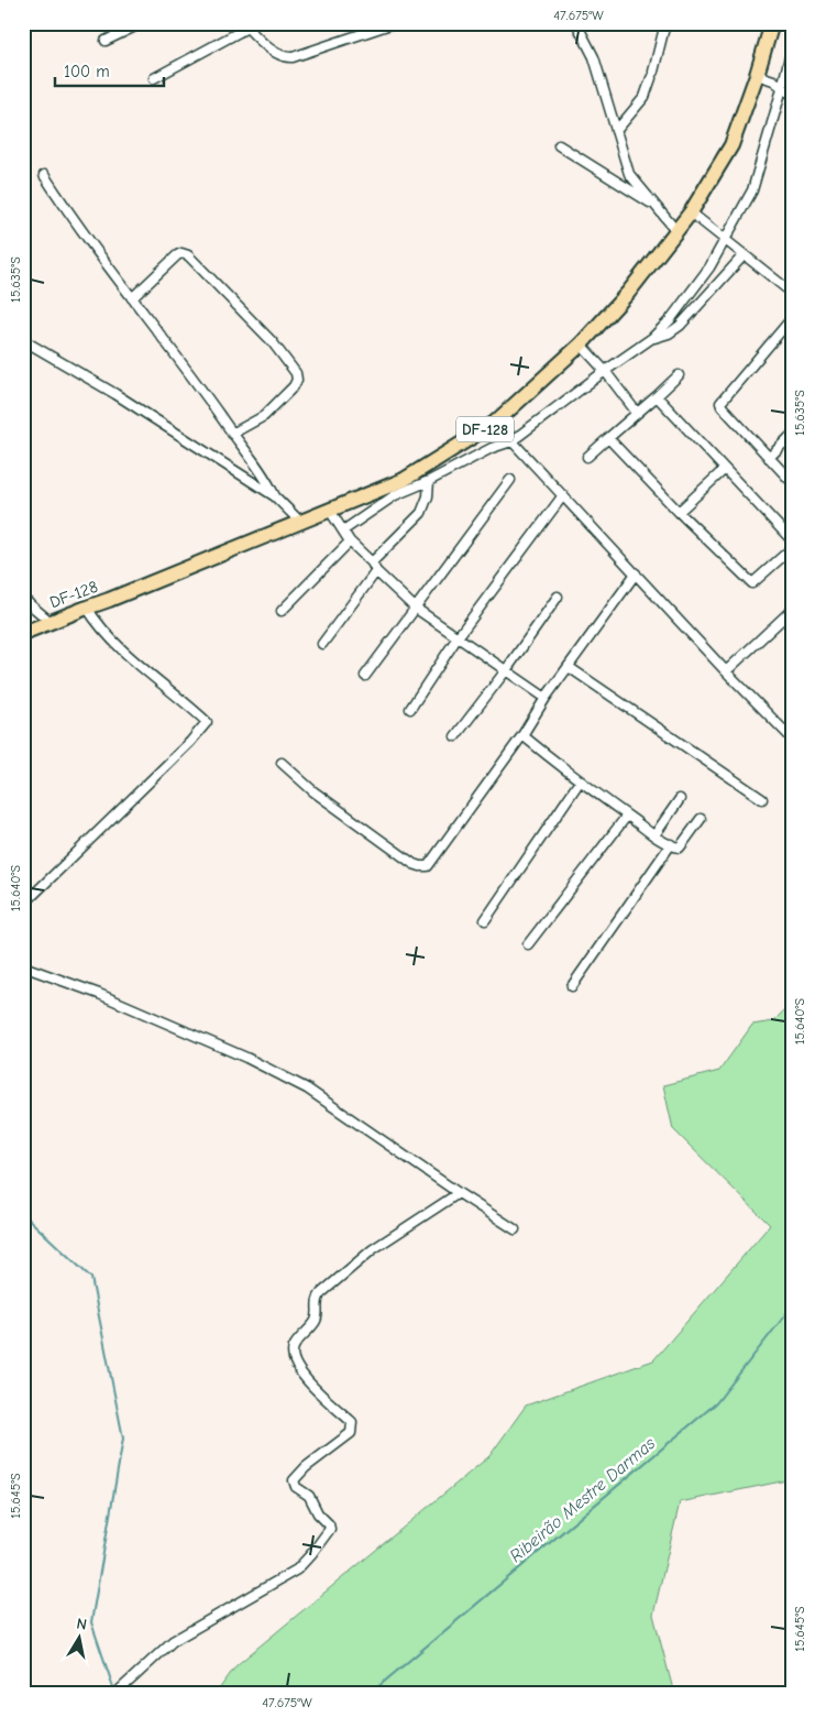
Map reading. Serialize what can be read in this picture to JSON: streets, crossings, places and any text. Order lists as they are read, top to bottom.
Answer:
{
  "streets": {
    "main road": ["DF-128"]
  },
  "water": ["Ribeirão Mestre Darmas"],
  "scale_bar": "100 m",
  "north": "top",
  "coordinates": [
    "47.675°W",
    "15.635°S",
    "15.640°S",
    "15.645°S"
  ]
}
